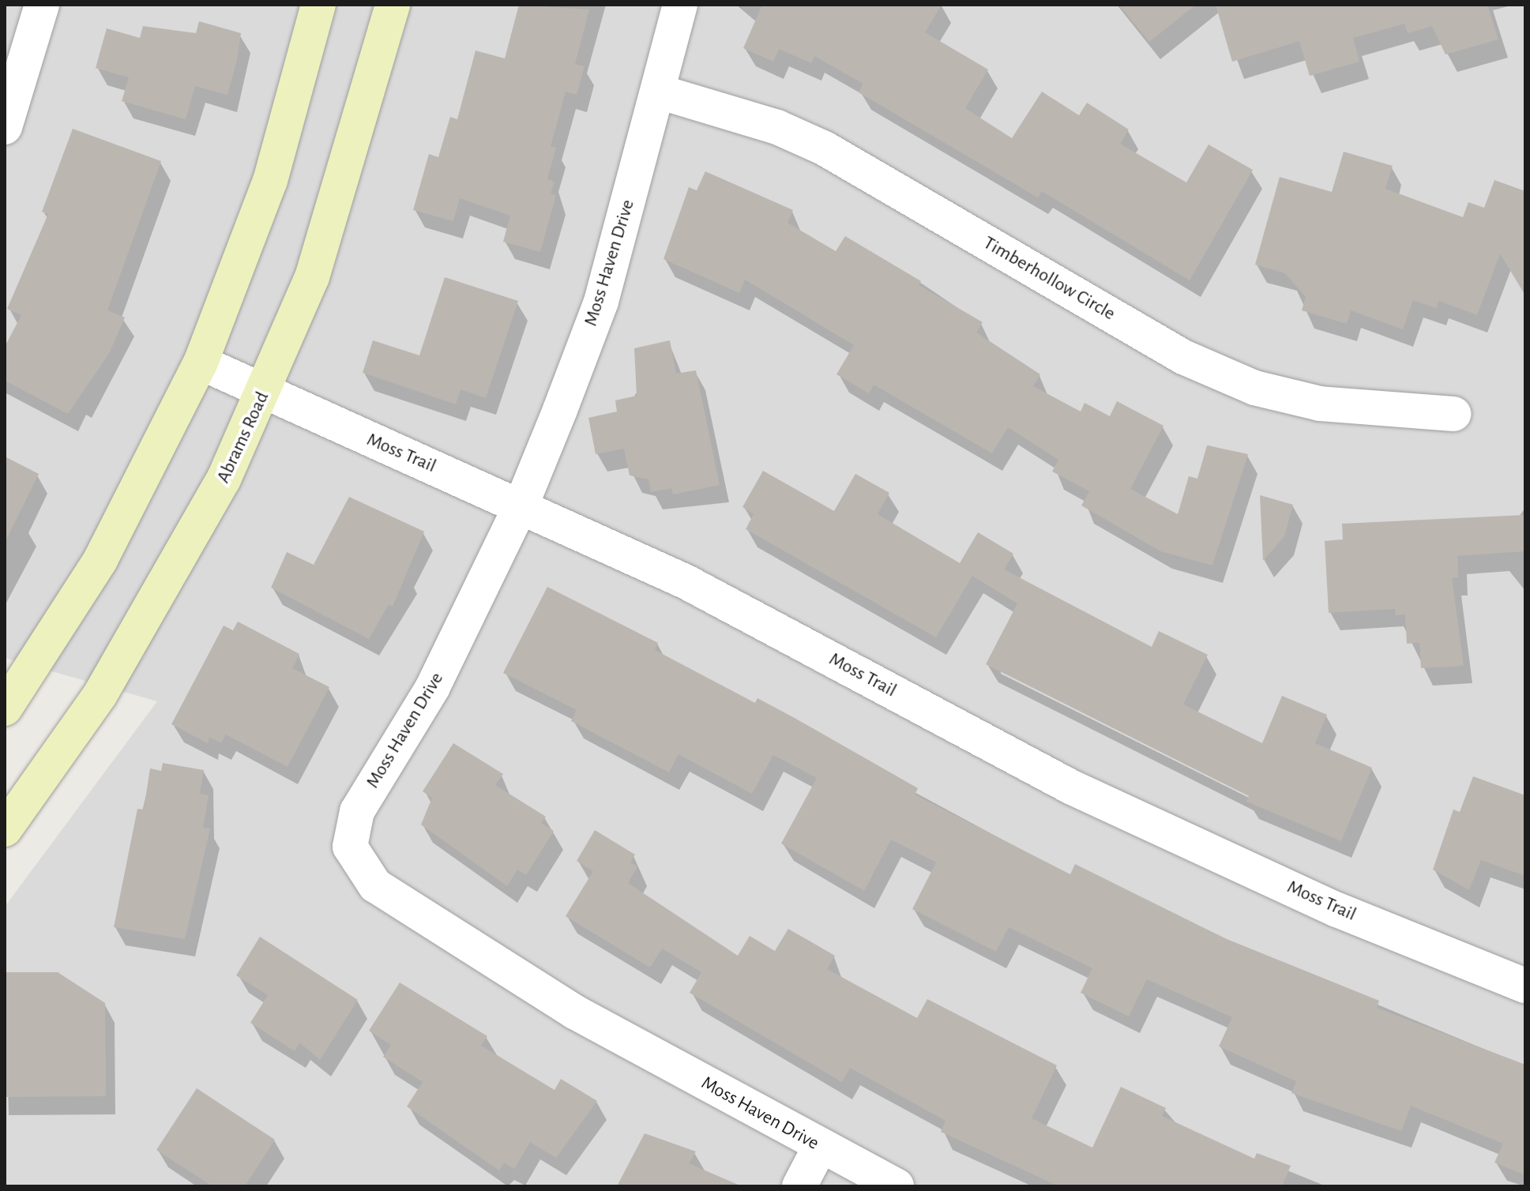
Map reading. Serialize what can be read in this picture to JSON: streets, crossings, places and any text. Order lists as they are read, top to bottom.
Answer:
{
  "streets": {
    "main road": ["Abrams Road"],
    "street": ["Moss Haven Drive", "Timberhollow Circle", "Moss Trail"]
  },
  "crossings": [
    ["Moss Haven Drive", "Timberhollow Circle"],
    ["Moss Haven Drive", "Moss Trail"],
    ["Abrams Road", "Moss Trail"]
  ]
}
